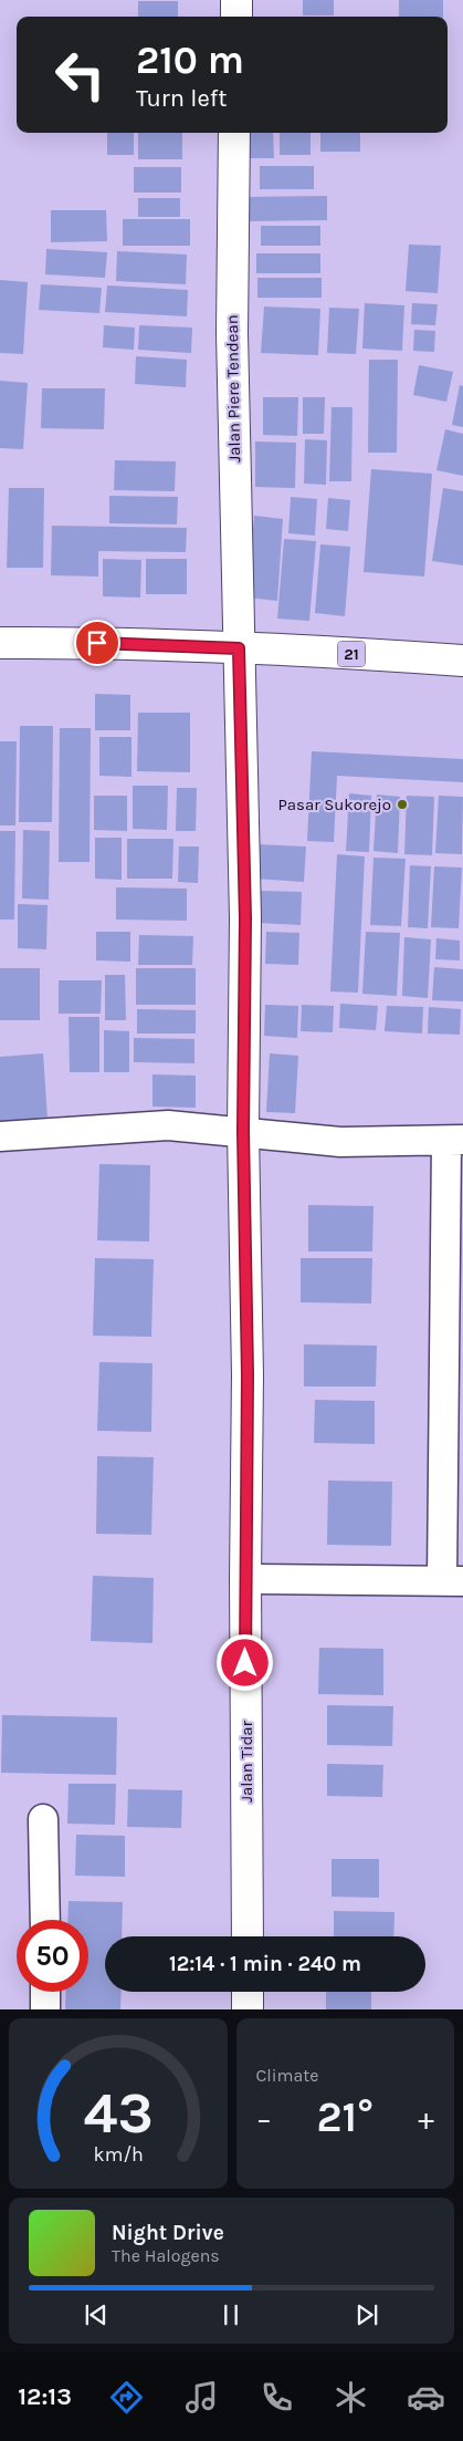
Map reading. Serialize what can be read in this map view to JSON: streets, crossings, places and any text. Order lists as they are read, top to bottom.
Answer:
{
  "streets": {
    "main road": ["Jalan Piere Tendean", "21", "Jalan Tidar"]
  },
  "crossings": [
    ["Jalan Piere Tendean", "21"],
    ["Jalan Piere Tendean", "Jalan Tidar"],
    ["21", "Jalan Tidar"]
  ],
  "places": ["Pasar Sukorejo"],
  "page": {
    "turn": ["210 m", "Turn left"],
    "limit": "50",
    "trip": "12:14 · 1 min · 240 m",
    "tile": "Climate",
    "heat": ["−", "21°", "+"],
    "song": ["Night Drive", "The Halogens"],
    "tabs": "12:13",
    "gauge": ["43", "km/h"]
  }
}
